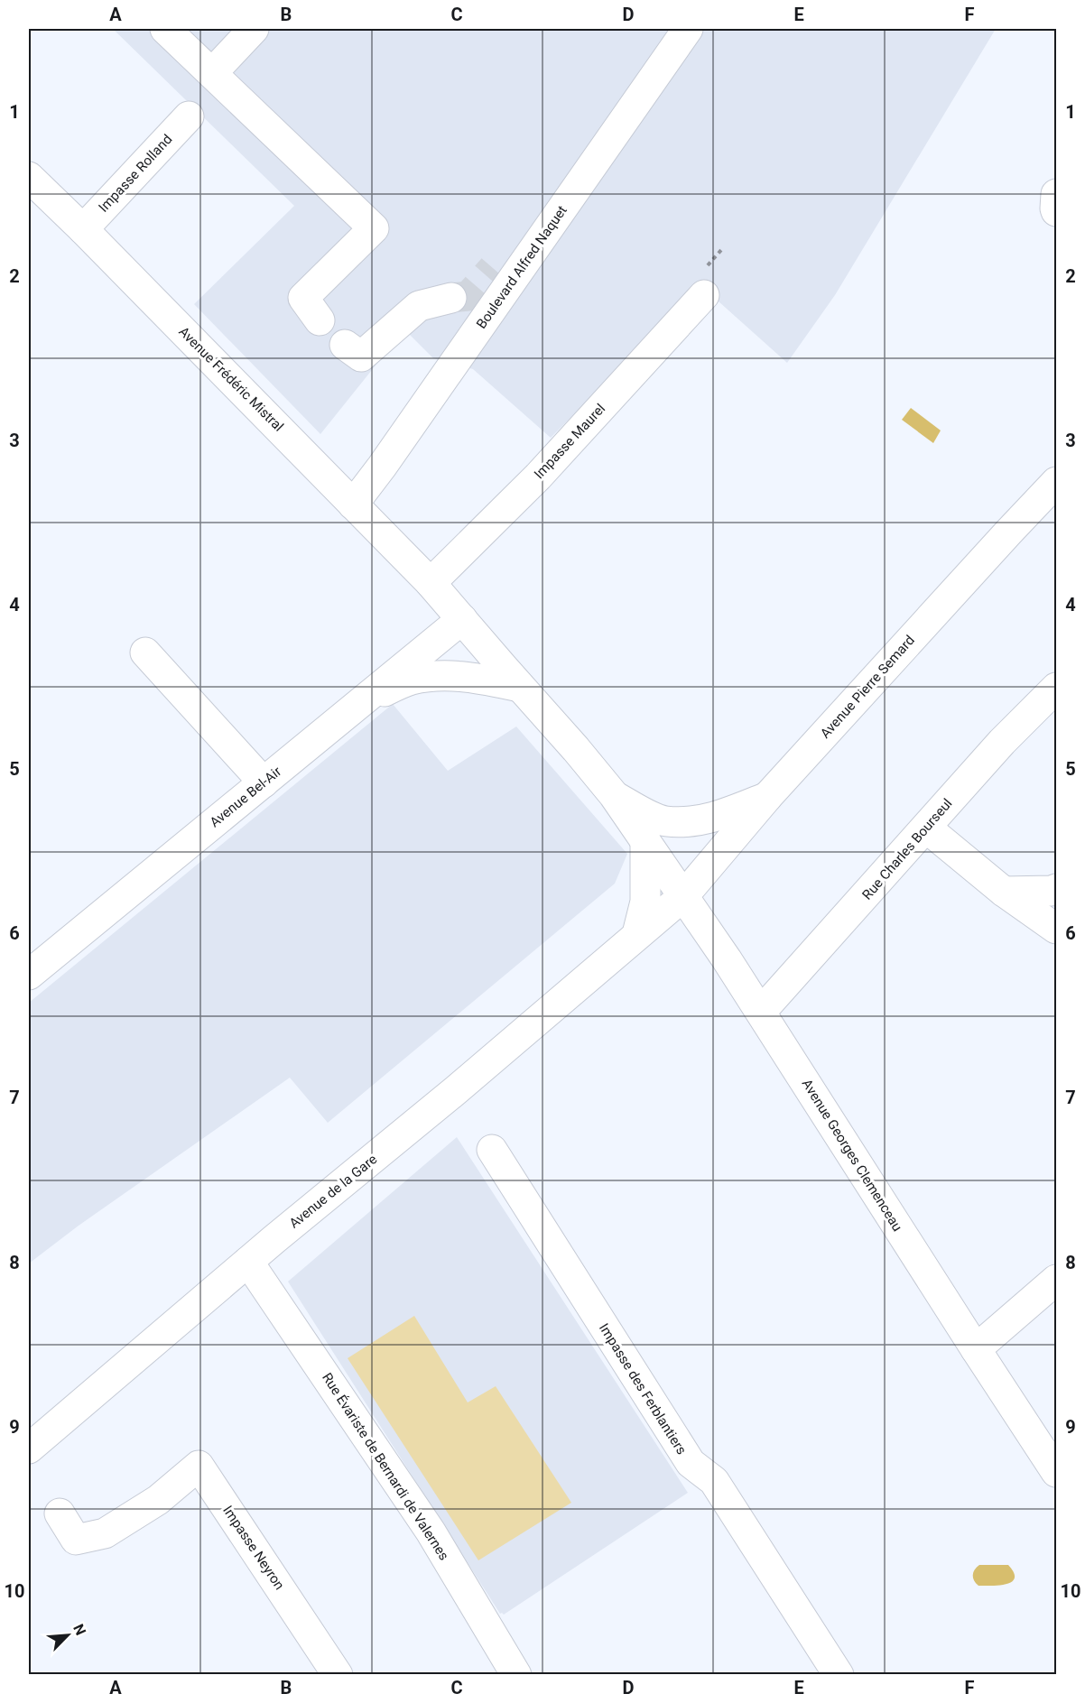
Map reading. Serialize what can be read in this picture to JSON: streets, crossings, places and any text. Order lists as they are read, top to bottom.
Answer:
{
  "streets": {
    "street": [
      "Impasse Rolland",
      "Boulevard Alfred Naquet",
      "Avenue Frédéric Mistral",
      "Impasse Maurel",
      "Avenue Pierre Semard",
      "Avenue Bel-Air",
      "Rue Charles Bourseul",
      "Avenue Georges Clemenceau",
      "Avenue de la Gare",
      "Impasse des Ferblantiers",
      "Rue Évariste de Bernardi de Valernes",
      "Impasse Neyron"
    ]
  },
  "crossings": [
    ["Impasse Rolland", "Avenue Frédéric Mistral"],
    ["Boulevard Alfred Naquet", "Avenue Frédéric Mistral"],
    ["Avenue Frédéric Mistral", "Impasse Maurel"],
    ["Avenue Frédéric Mistral", "Avenue Bel-Air"],
    ["Avenue Pierre Semard", "Avenue Georges Clemenceau"],
    ["Avenue Pierre Semard", "Avenue de la Gare"],
    ["Rue Charles Bourseul", "Avenue Georges Clemenceau"],
    ["Avenue Georges Clemenceau", "Avenue de la Gare"],
    ["Avenue de la Gare", "Rue Évariste de Bernardi de Valernes"]
  ],
  "north": "top right",
  "grid": {
    "columns": [
      "A",
      "B",
      "C",
      "D",
      "E",
      "F"
    ],
    "rows": [
      "1",
      "2",
      "3",
      "4",
      "5",
      "6",
      "7",
      "8",
      "9",
      "10"
    ]
  }
}
